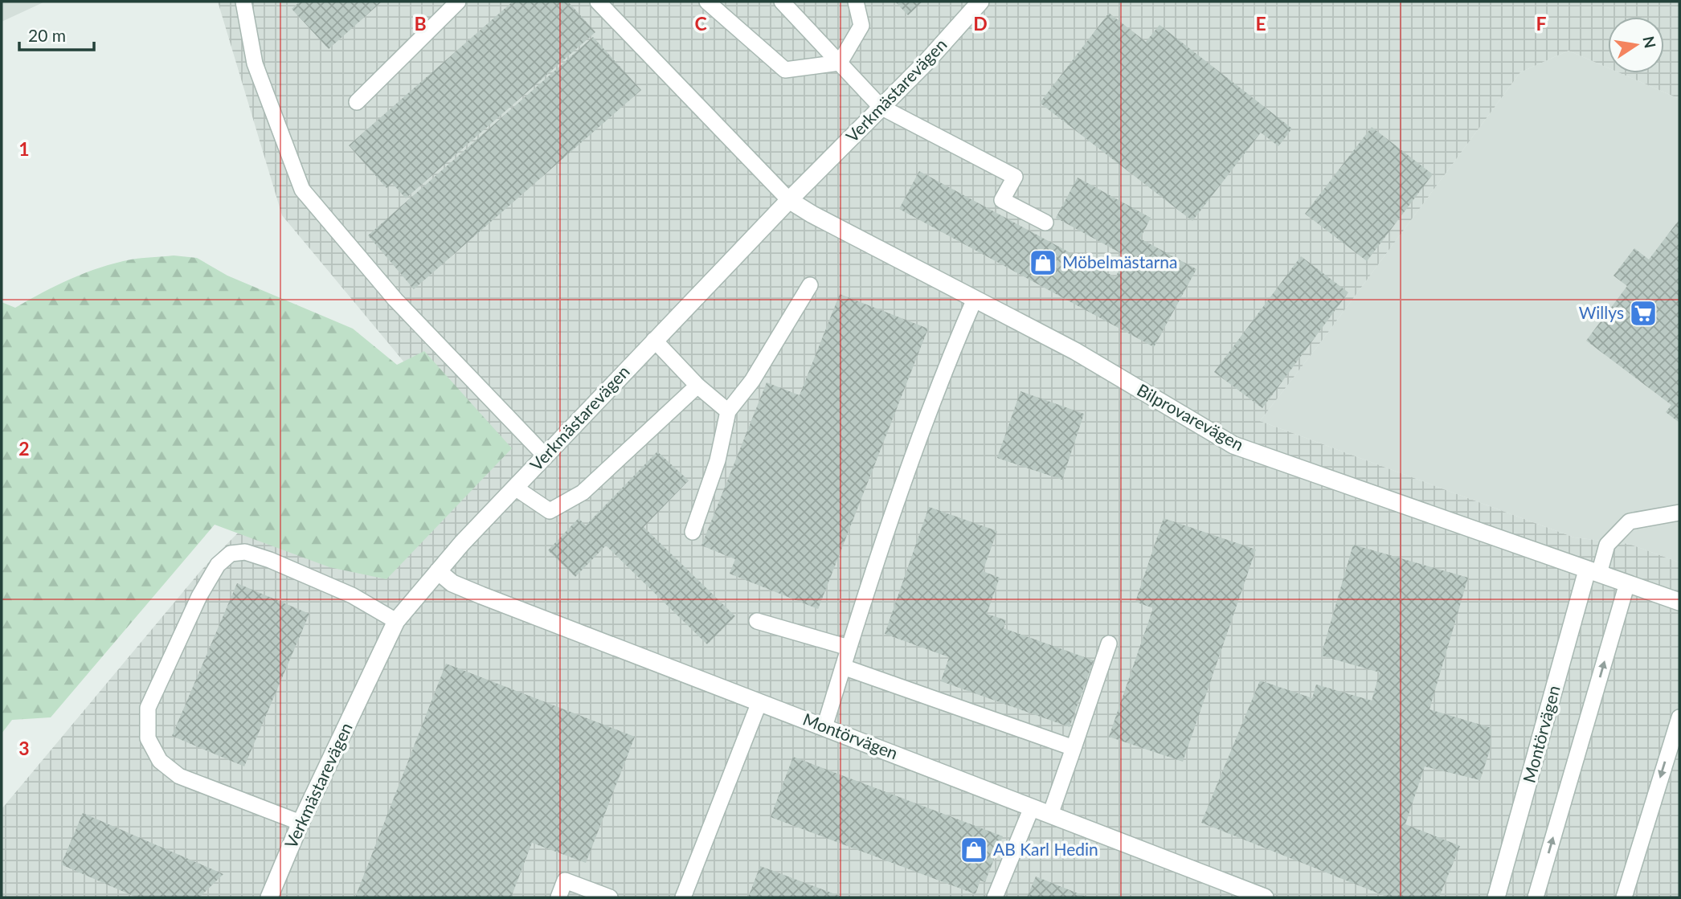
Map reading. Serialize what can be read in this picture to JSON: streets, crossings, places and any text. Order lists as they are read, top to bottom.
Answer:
{
  "streets": {
    "street": ["Verkmästarevägen", "Bilprovarevägen", "Montörvägen"]
  },
  "crossings": [
    ["Verkmästarevägen", "Bilprovarevägen"],
    ["Verkmästarevägen", "Montörvägen"],
    ["Bilprovarevägen", "Montörvägen"]
  ],
  "places": {
    "shop": ["Möbelmästarna", "AB Karl Hedin"],
    "supermarket": ["Willys"]
  },
  "scale_bar": "20 m",
  "north": "right",
  "grid": {
    "columns": [
      "B",
      "C",
      "D",
      "E",
      "F"
    ],
    "rows": ["1", "2", "3"]
  }
}
